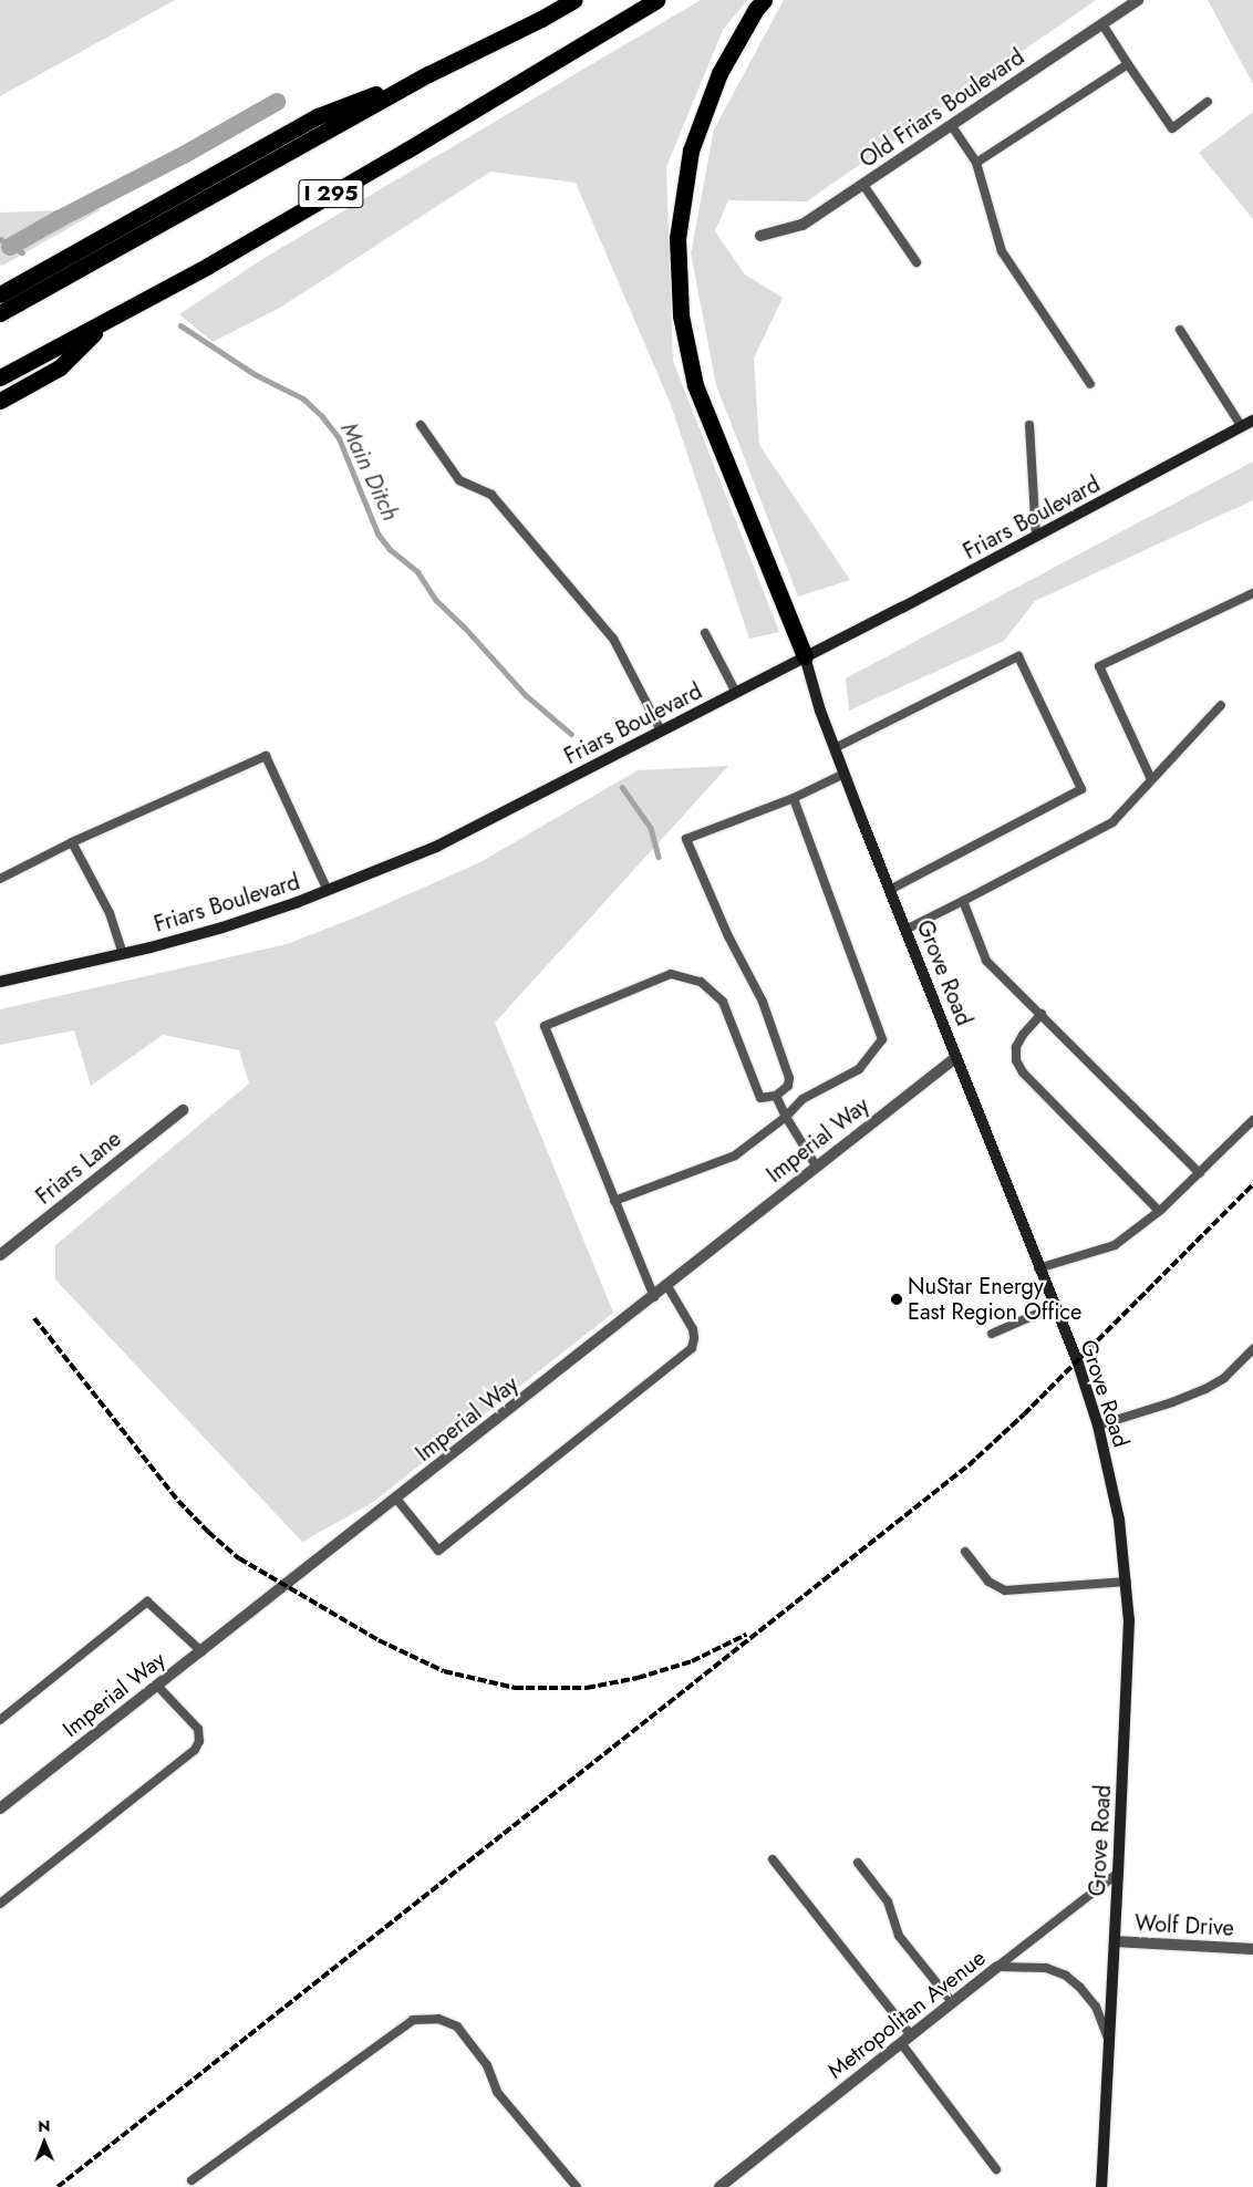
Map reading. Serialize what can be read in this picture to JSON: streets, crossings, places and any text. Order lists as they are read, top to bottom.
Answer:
{
  "streets": {
    "highway": ["I 295"],
    "main road": ["Friars Boulevard", "Grove Road"],
    "street": [
      "Old Friars Boulevard",
      "Imperial Way",
      "Friars Lane",
      "Wolf Drive",
      "Metropolitan Avenue"
    ]
  },
  "crossings": [
    ["Friars Boulevard", "Grove Road"],
    ["Grove Road", "Imperial Way"],
    ["Grove Road", "Wolf Drive"],
    ["Grove Road", "Metropolitan Avenue"]
  ],
  "water": ["Main Ditch"],
  "places": ["NuStar Energy East Region Office"],
  "north": "top"
}
